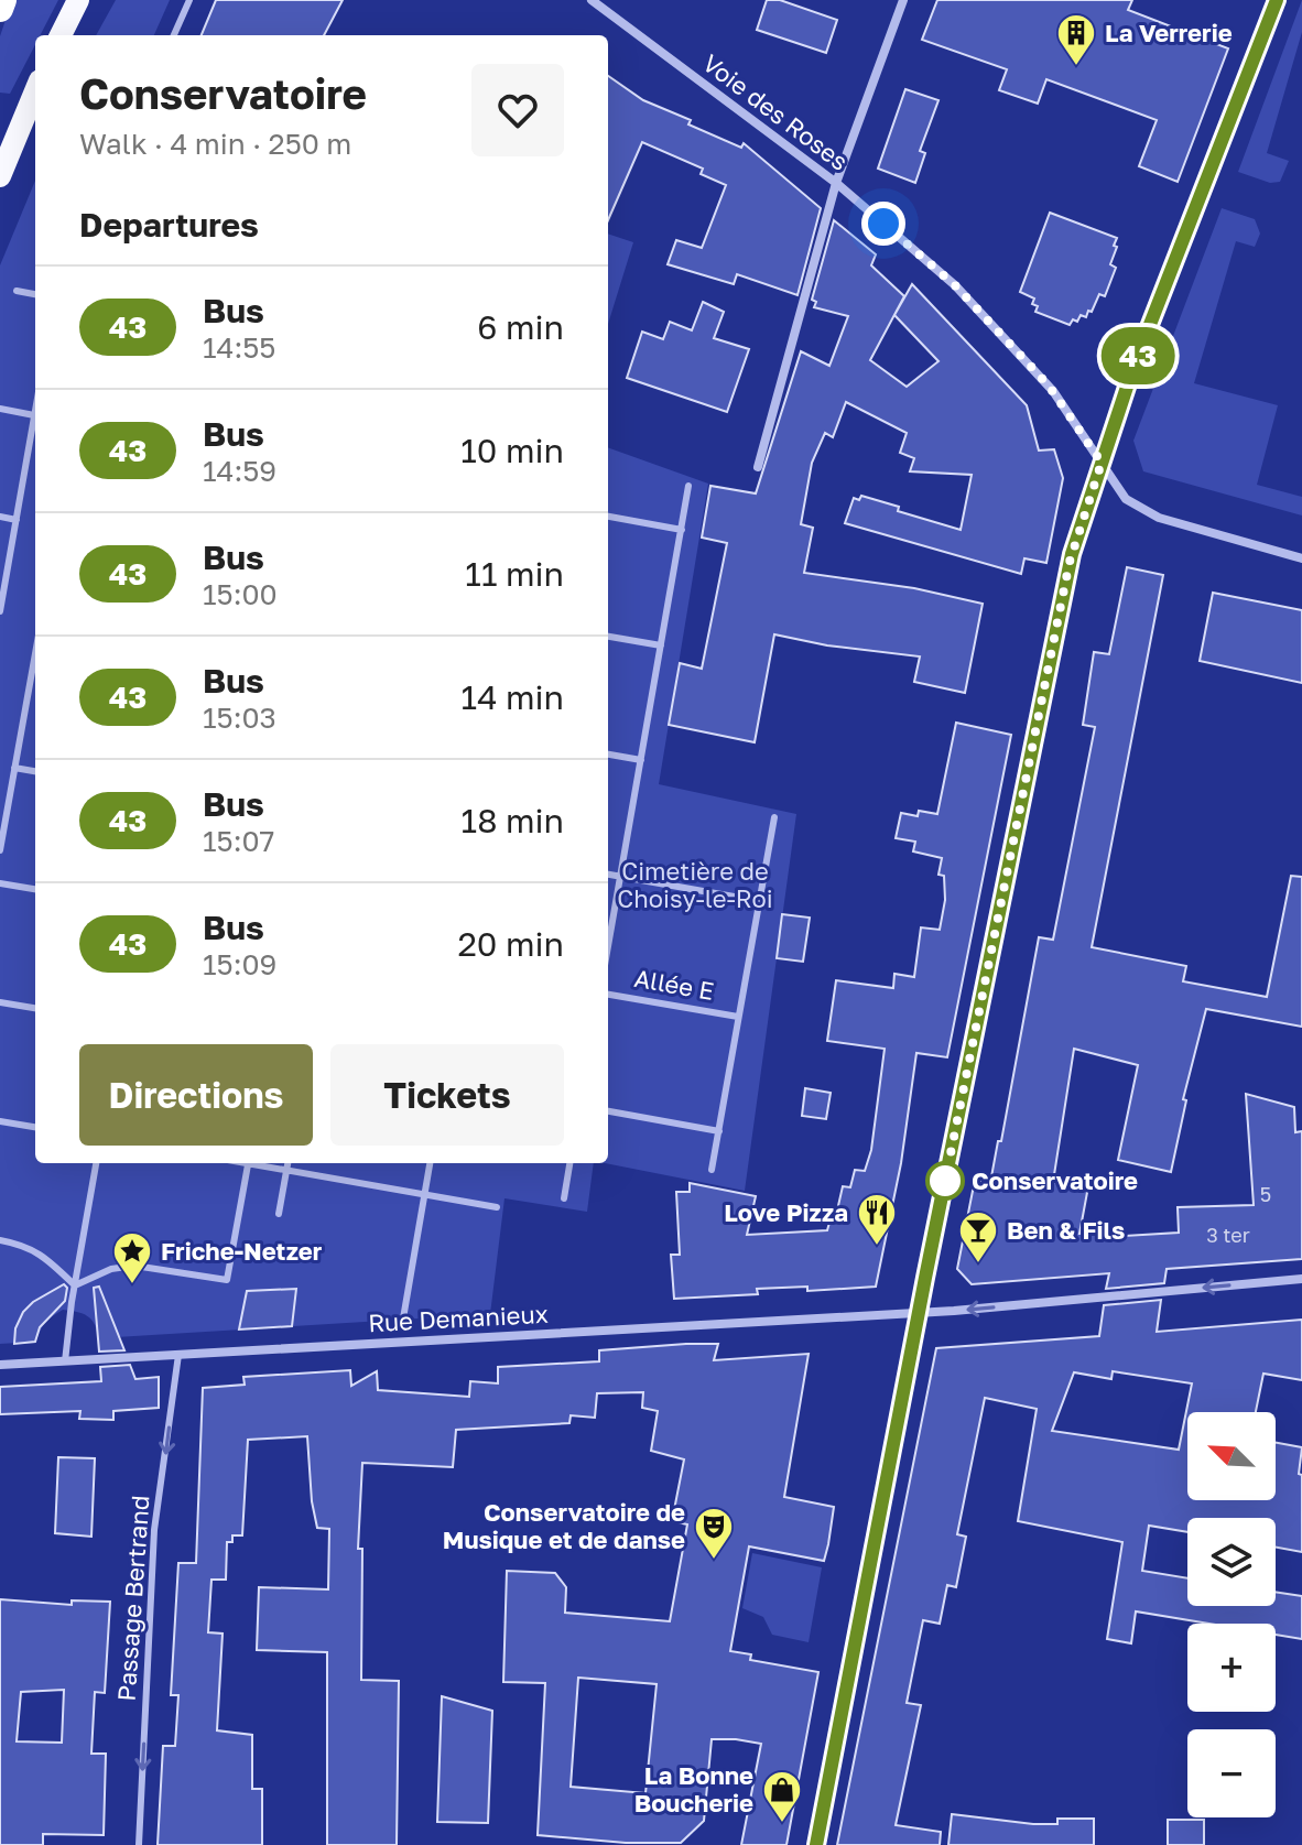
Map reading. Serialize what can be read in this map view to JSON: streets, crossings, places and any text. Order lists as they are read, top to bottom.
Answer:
{
  "streets": {
    "street": ["Voie des Roses", "Rue Demanieux"],
    "lane": ["Allée E", "Passage Bertrand"]
  },
  "crossings": [
    ["Rue Demanieux", "Passage Bertrand"]
  ],
  "one_way": ["Passage Bertrand"],
  "parks": ["Cimetière de Choisy-le-Roi"],
  "places": {
    "building": ["La Verrerie"],
    "other": ["Conservatoire"],
    "restaurant": ["Love Pizza"],
    "bar": ["Ben & Fils"],
    "place": ["Friche-Netzer"],
    "theatre": ["Conservatoire de Musique et de danse"],
    "shop": ["La Bonne Boucherie"]
  },
  "lines": ["bus line 43"],
  "house_numbers": ["5", "3 ter"],
  "north": "top left",
  "page": {
    "on_map": "43",
    "heading": [
      ["Conservatoire", "Walk · 4 min · 250 m"],
      "Departures"
    ],
    "list": [
      {
        "mark": "43",
        "name": "Bus",
        "note": "14:55",
        "value": "6 min"
      },
      {
        "mark": "43",
        "name": "Bus",
        "note": "14:59",
        "value": "10 min"
      },
      {
        "mark": "43",
        "name": "Bus",
        "note": "15:00",
        "value": "11 min"
      },
      {
        "mark": "43",
        "name": "Bus",
        "note": "15:03",
        "value": "14 min"
      },
      {
        "mark": "43",
        "name": "Bus",
        "note": "15:07",
        "value": "18 min"
      },
      {
        "mark": "43",
        "name": "Bus",
        "note": "15:09",
        "value": "20 min"
      }
    ],
    "buttons": ["Directions", "Tickets"],
    "map_buttons": ["+", "−"]
  }
}
